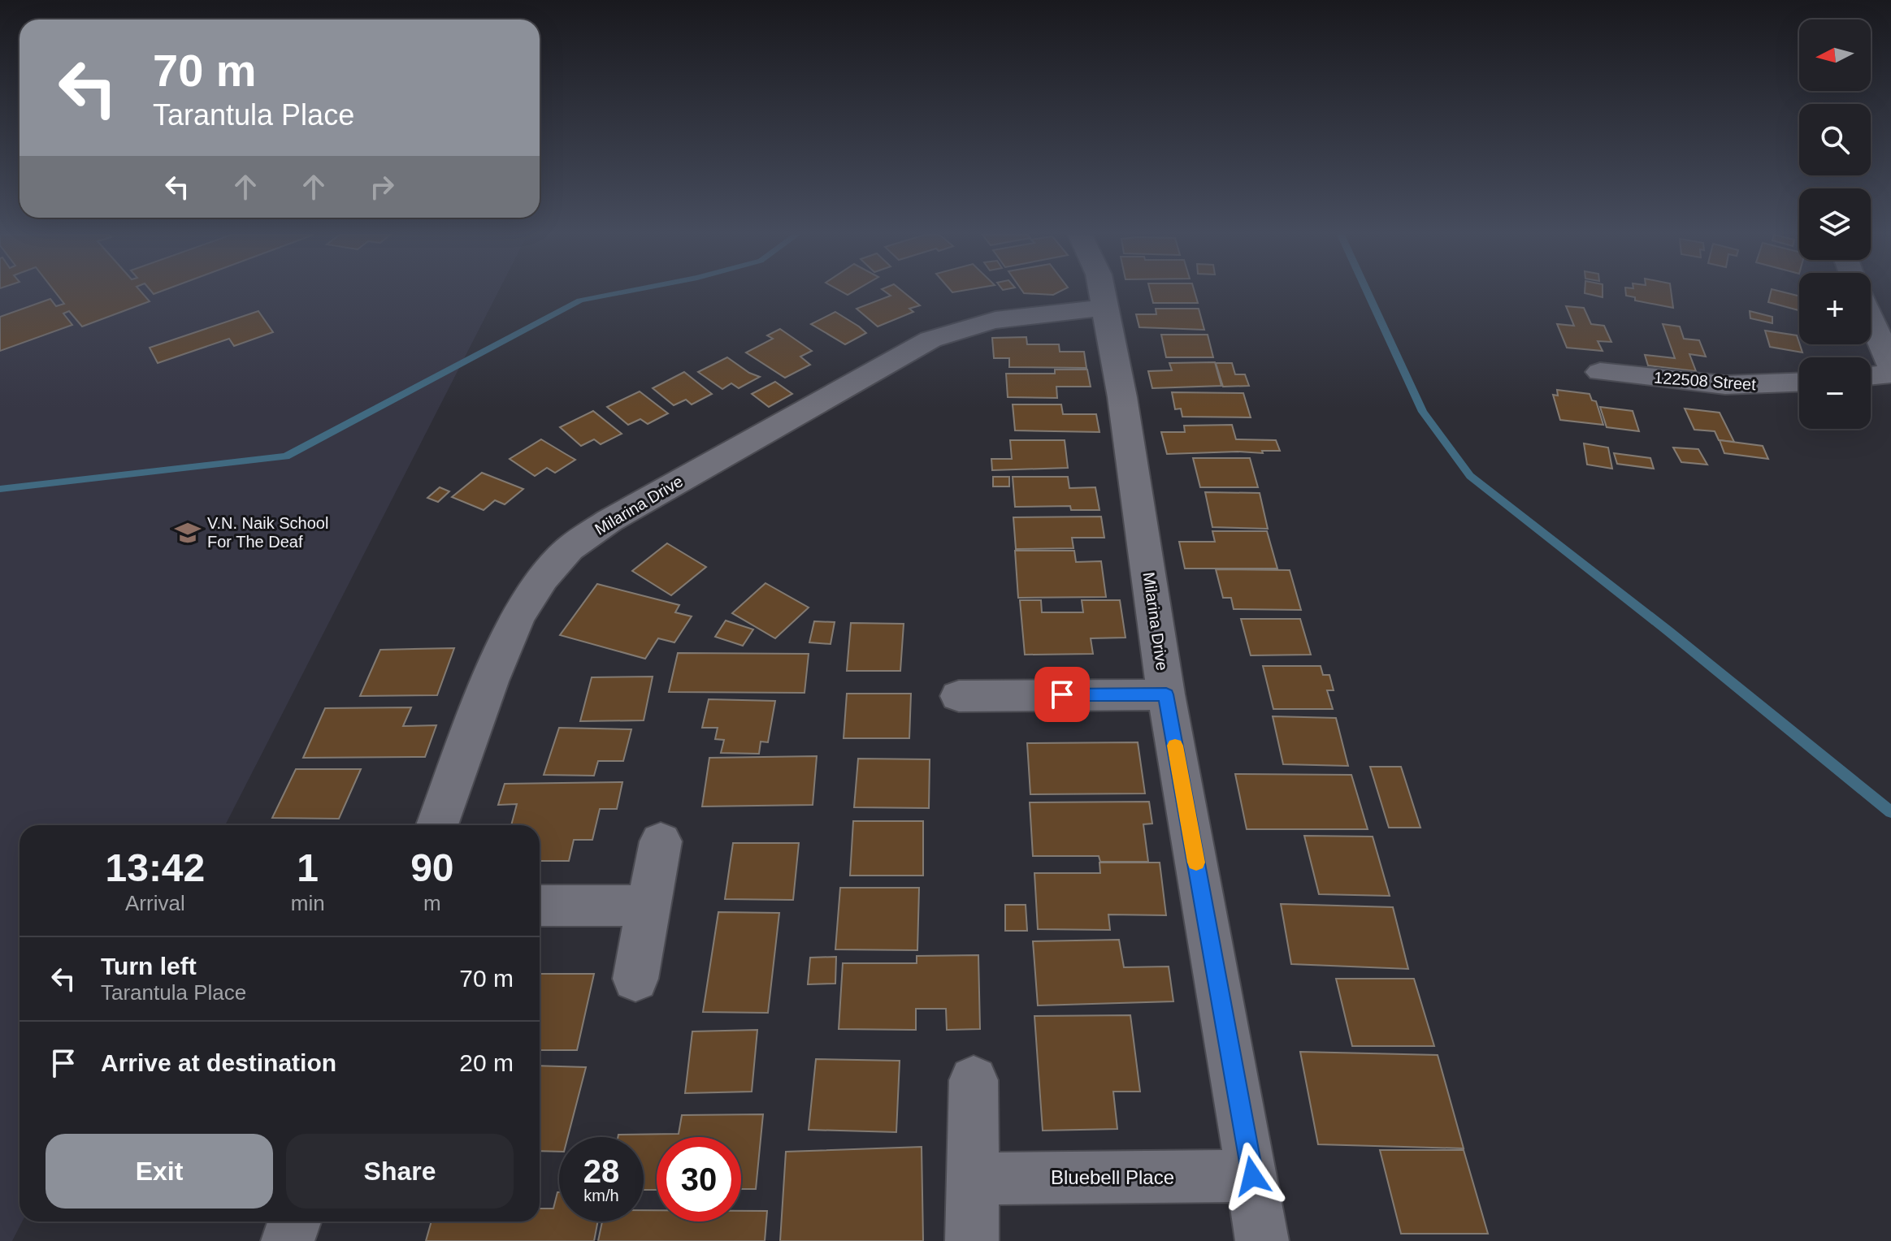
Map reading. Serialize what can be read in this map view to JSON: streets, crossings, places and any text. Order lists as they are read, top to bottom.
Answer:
{
  "streets": {
    "street": ["122508 Street", "Milarina Drive", "Bluebell Place"]
  },
  "crossings": [
    ["Milarina Drive", "Bluebell Place"]
  ],
  "places": {
    "school or university": ["V.N. Naik School For The Deaf"]
  },
  "north": "left",
  "page": {
    "map_buttons": ["+", "−"],
    "turn": ["70 m", "Tarantula Place"],
    "eta": [
      "13:42",
      "Arrival",
      "1",
      "min",
      "90",
      "m"
    ],
    "list": [
      {
        "name": "Turn left",
        "note": "Tarantula Place",
        "value": "70 m"
      },
      {
        "name": "Arrive at destination",
        "value": "20 m"
      }
    ],
    "buttons": ["Exit", "Share"],
    "speed": "28 km/h",
    "limit": "30"
  }
}
